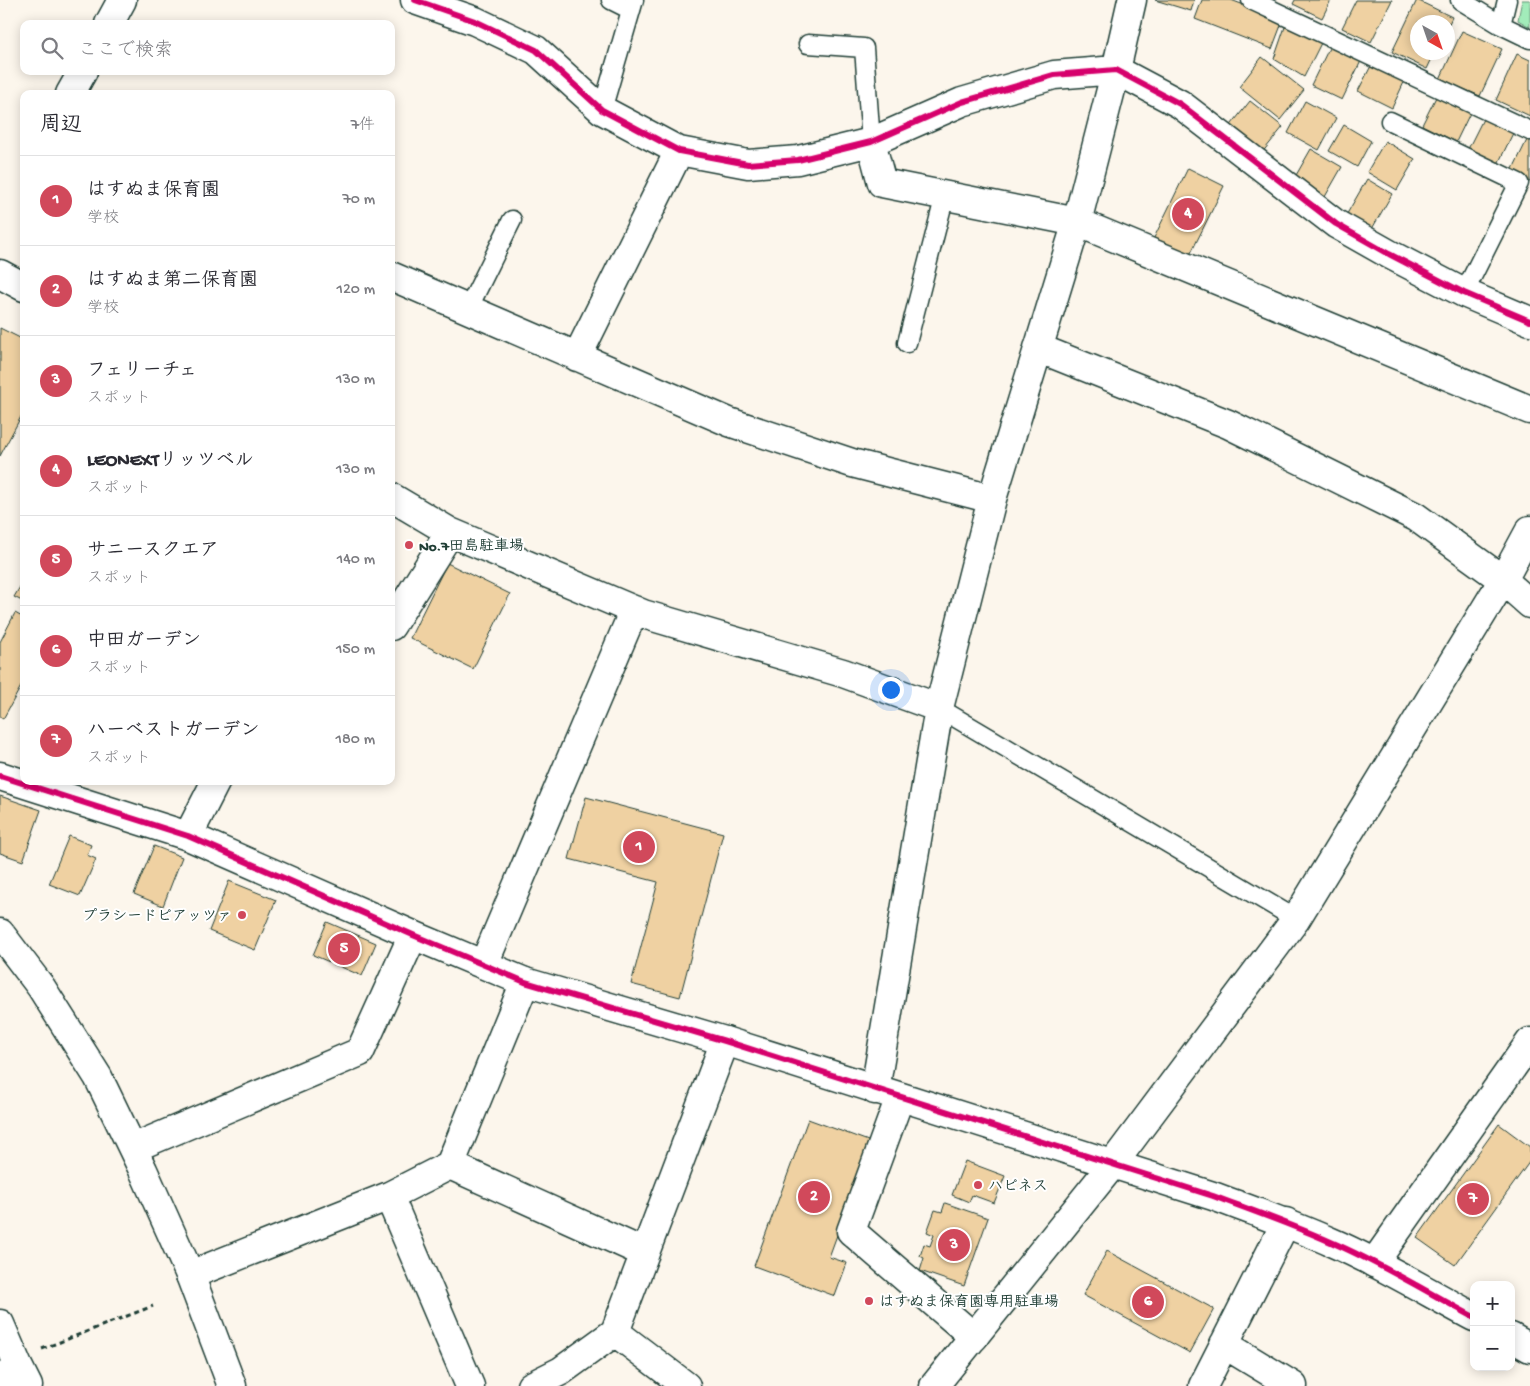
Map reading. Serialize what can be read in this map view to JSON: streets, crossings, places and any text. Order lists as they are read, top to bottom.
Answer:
{
  "places": [
    "No.7田島駐車場",
    "プラシードピアッツァ",
    "ハピネス",
    "はすぬま保育園専用駐車場"
  ],
  "north": "bottom right",
  "page": {
    "search": "ここで検索",
    "heading": ["周辺", "7件"],
    "list": [
      {
        "mark": "1",
        "name": "はすぬま保育園",
        "note": "学校",
        "value": "70 m"
      },
      {
        "mark": "2",
        "name": "はすぬま第二保育園",
        "note": "学校",
        "value": "120 m"
      },
      {
        "mark": "3",
        "name": "フェリーチェ",
        "note": "スポット",
        "value": "130 m"
      },
      {
        "mark": "4",
        "name": "LEONEXTリッツベル",
        "note": "スポット",
        "value": "130 m"
      },
      {
        "mark": "5",
        "name": "サニースクエア",
        "note": "スポット",
        "value": "140 m"
      },
      {
        "mark": "6",
        "name": "中田ガーデン",
        "note": "スポット",
        "value": "150 m"
      },
      {
        "mark": "7",
        "name": "ハーベストガーデン",
        "note": "スポット",
        "value": "180 m"
      }
    ],
    "pins": [
      "4",
      "1",
      "5",
      "2",
      "7",
      "3",
      "6"
    ],
    "map_buttons": ["+", "−"]
  }
}
